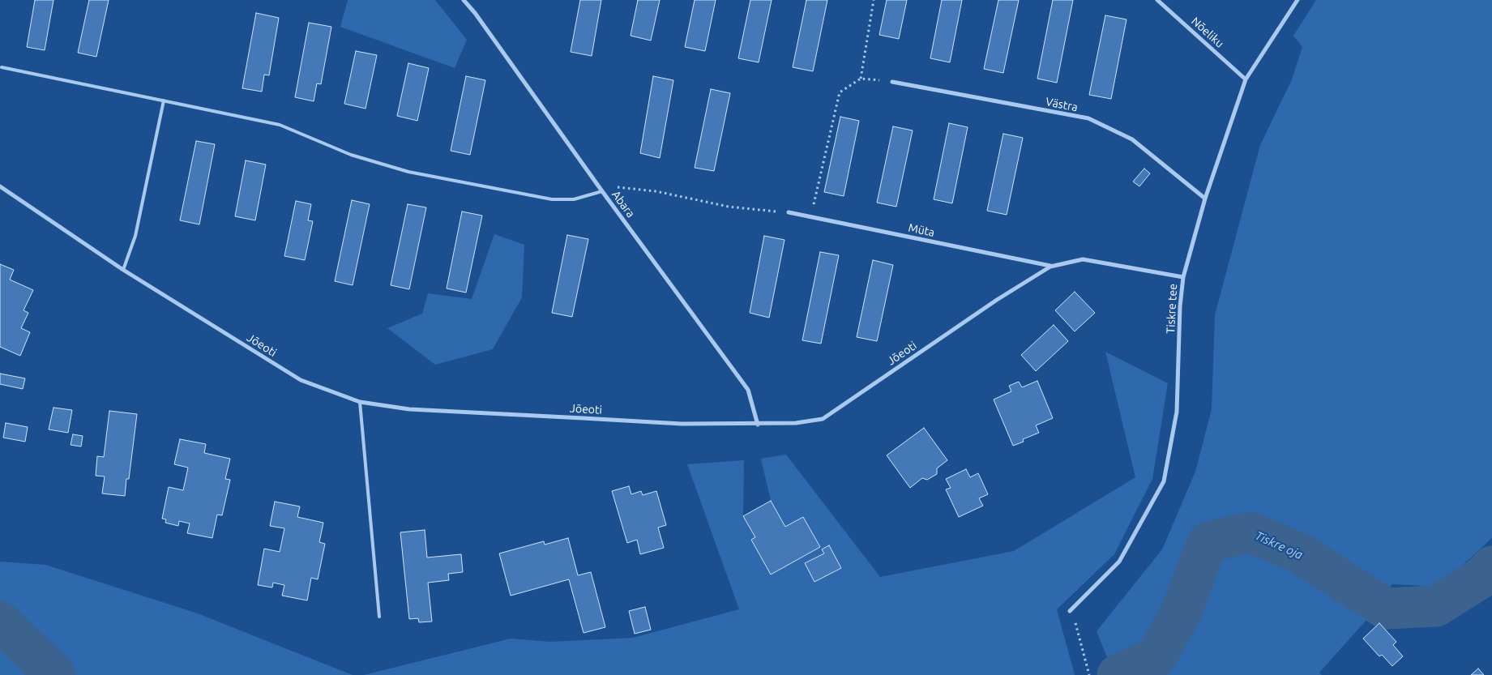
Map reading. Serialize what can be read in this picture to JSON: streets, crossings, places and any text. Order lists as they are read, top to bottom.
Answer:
{
  "streets": {
    "street": [
      "Nõeliku",
      "Västra",
      "Abara",
      "Müta",
      "Tiskre tee",
      "Jõeoti"
    ]
  },
  "crossings": [
    ["Nõeliku", "Tiskre tee"],
    ["Västra", "Tiskre tee"],
    ["Abara", "Jõeoti"],
    ["Müta", "Jõeoti"],
    ["Tiskre tee", "Jõeoti"]
  ],
  "water": ["Tiskre oja"]
}
